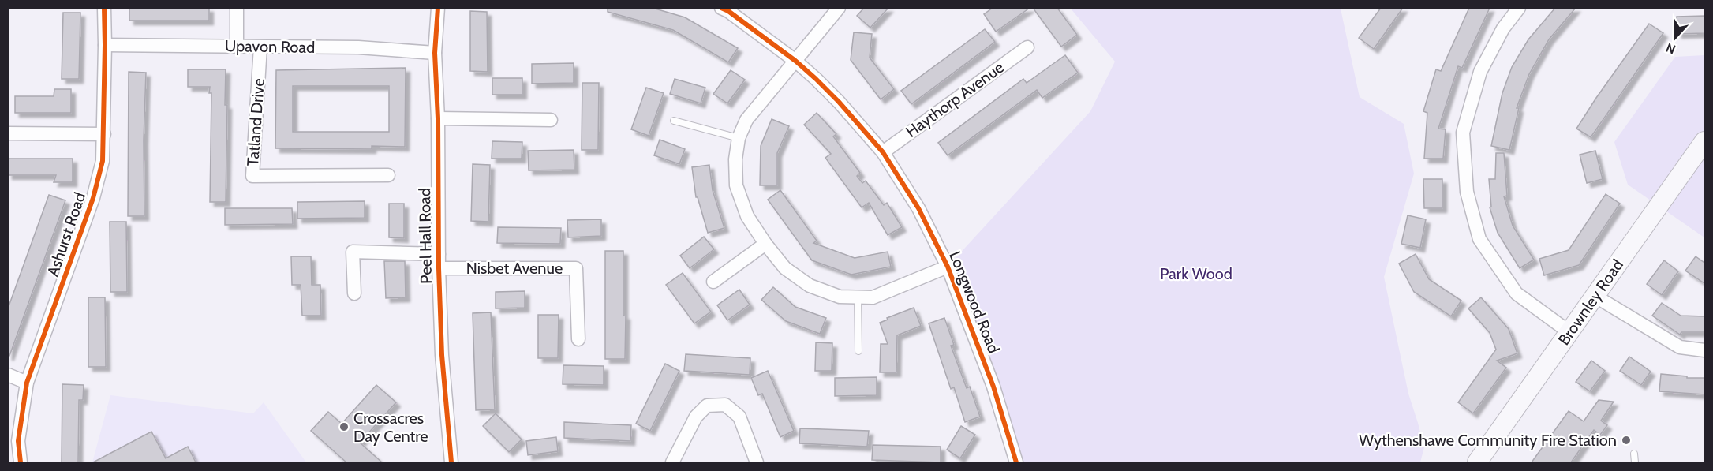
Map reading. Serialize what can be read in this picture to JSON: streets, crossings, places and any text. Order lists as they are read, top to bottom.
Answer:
{
  "streets": {
    "street": [
      "Upavon Road",
      "Haythorp Avenue",
      "Tatland Drive",
      "Ashurst Road",
      "Peel Hall Road",
      "Nisbet Avenue",
      "Longwood Road",
      "Brownley Road"
    ]
  },
  "crossings": [
    ["Upavon Road", "Tatland Drive"],
    ["Upavon Road", "Ashurst Road"],
    ["Upavon Road", "Peel Hall Road"],
    ["Haythorp Avenue", "Longwood Road"],
    ["Peel Hall Road", "Nisbet Avenue"]
  ],
  "parks": ["Park Wood"],
  "places": ["Crossacres Day Centre", "Wythenshawe Community Fire Station"],
  "north": "bottom"
}
